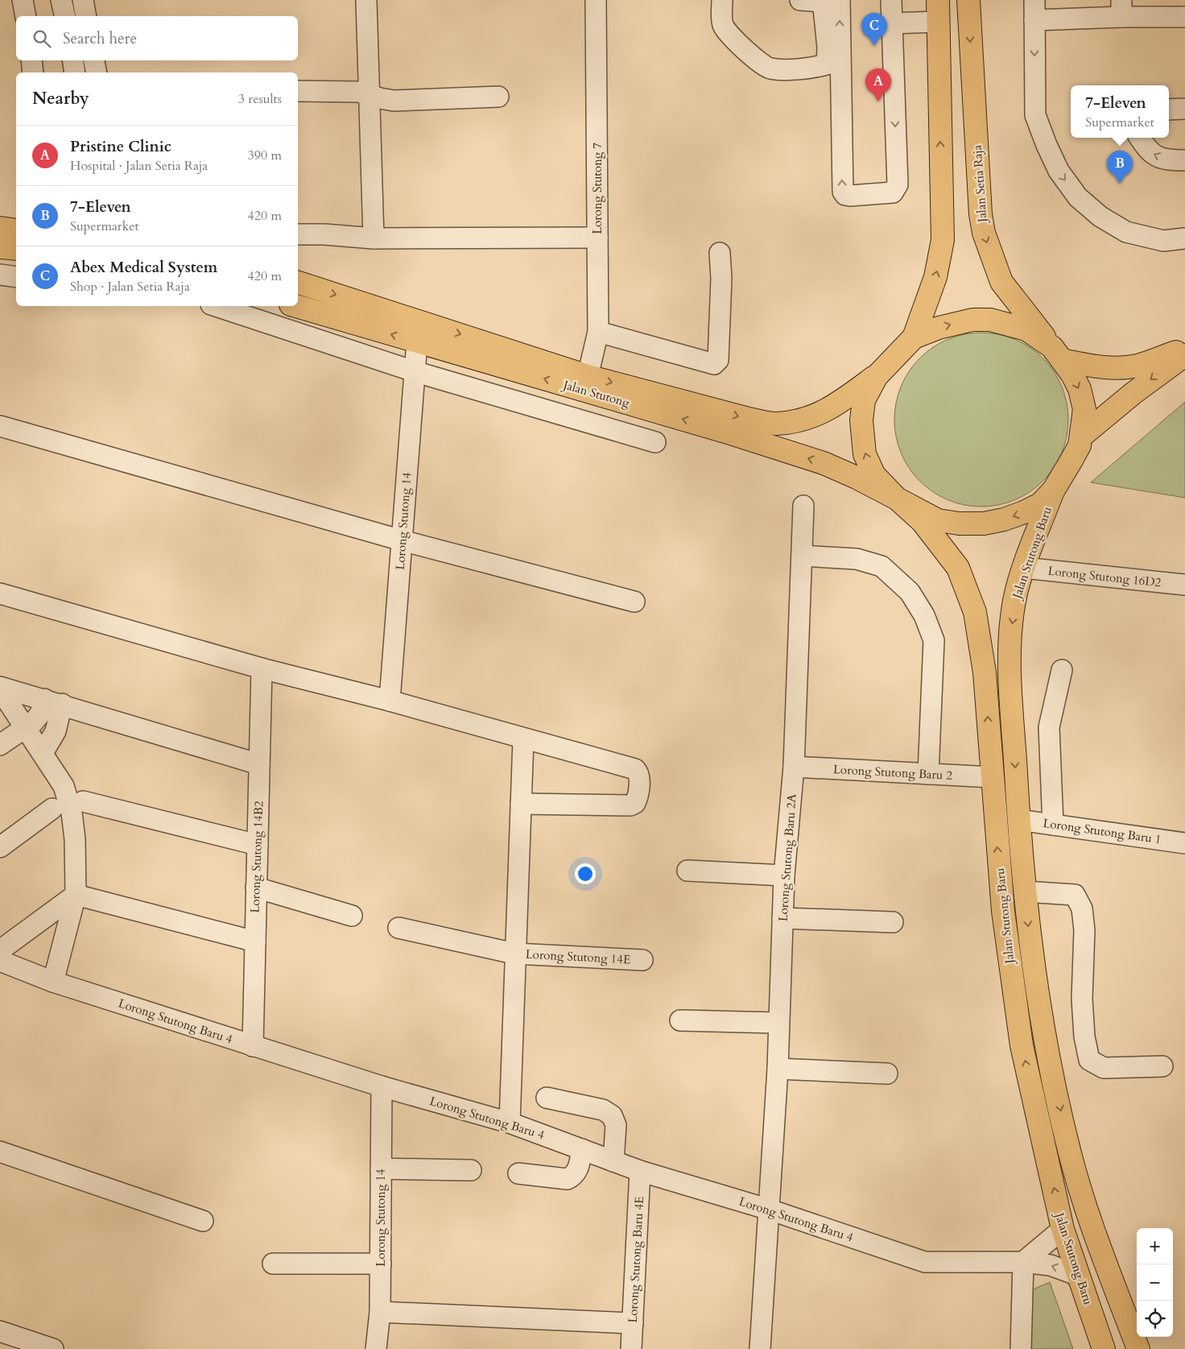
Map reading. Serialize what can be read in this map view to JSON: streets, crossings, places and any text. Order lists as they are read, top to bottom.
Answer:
{
  "streets": {
    "main road": ["Jalan Setia Raja", "Jalan Stutong", "Jalan Stutong Baru"],
    "street": [
      "Lorong Stutong 7",
      "Lorong Stutong 14",
      "Lorong Stutong 16D2",
      "Lorong Stutong Baru 2",
      "Lorong Stutong Baru 1",
      "Lorong Stutong 14B2",
      "Lorong Stutong Baru 2A",
      "Lorong Stutong 14E",
      "Lorong Stutong Baru 4",
      "Lorong Stutong Baru 4E"
    ]
  },
  "crossings": [
    ["Lorong Stutong 7", "Jalan Stutong"],
    ["Jalan Stutong", "Lorong Stutong 14"],
    ["Jalan Stutong", "Jalan Stutong Baru"],
    ["Lorong Stutong 14", "Lorong Stutong Baru 4"],
    ["Jalan Stutong Baru", "Lorong Stutong 16D2"],
    ["Jalan Stutong Baru", "Lorong Stutong Baru 2"],
    ["Jalan Stutong Baru", "Lorong Stutong Baru 1"],
    ["Jalan Stutong Baru", "Lorong Stutong Baru 4"],
    ["Lorong Stutong Baru 2", "Lorong Stutong Baru 2A"],
    ["Lorong Stutong 14B2", "Lorong Stutong Baru 4"],
    ["Lorong Stutong Baru 2A", "Lorong Stutong Baru 4"],
    ["Lorong Stutong Baru 4", "Lorong Stutong Baru 4E"]
  ],
  "page": {
    "pins": ["C", "A", "B"],
    "search": "Search here",
    "heading": ["Nearby", "3 results"],
    "popup": ["7-Eleven", "Supermarket"],
    "list": [
      {
        "mark": "A",
        "name": "Pristine Clinic",
        "note": "Hospital · Jalan Setia Raja",
        "value": "390 m"
      },
      {
        "mark": "B",
        "name": "7-Eleven",
        "note": "Supermarket",
        "value": "420 m"
      },
      {
        "mark": "C",
        "name": "Abex Medical System",
        "note": "Shop · Jalan Setia Raja",
        "value": "420 m"
      }
    ],
    "map_buttons": ["+", "−"]
  }
}
